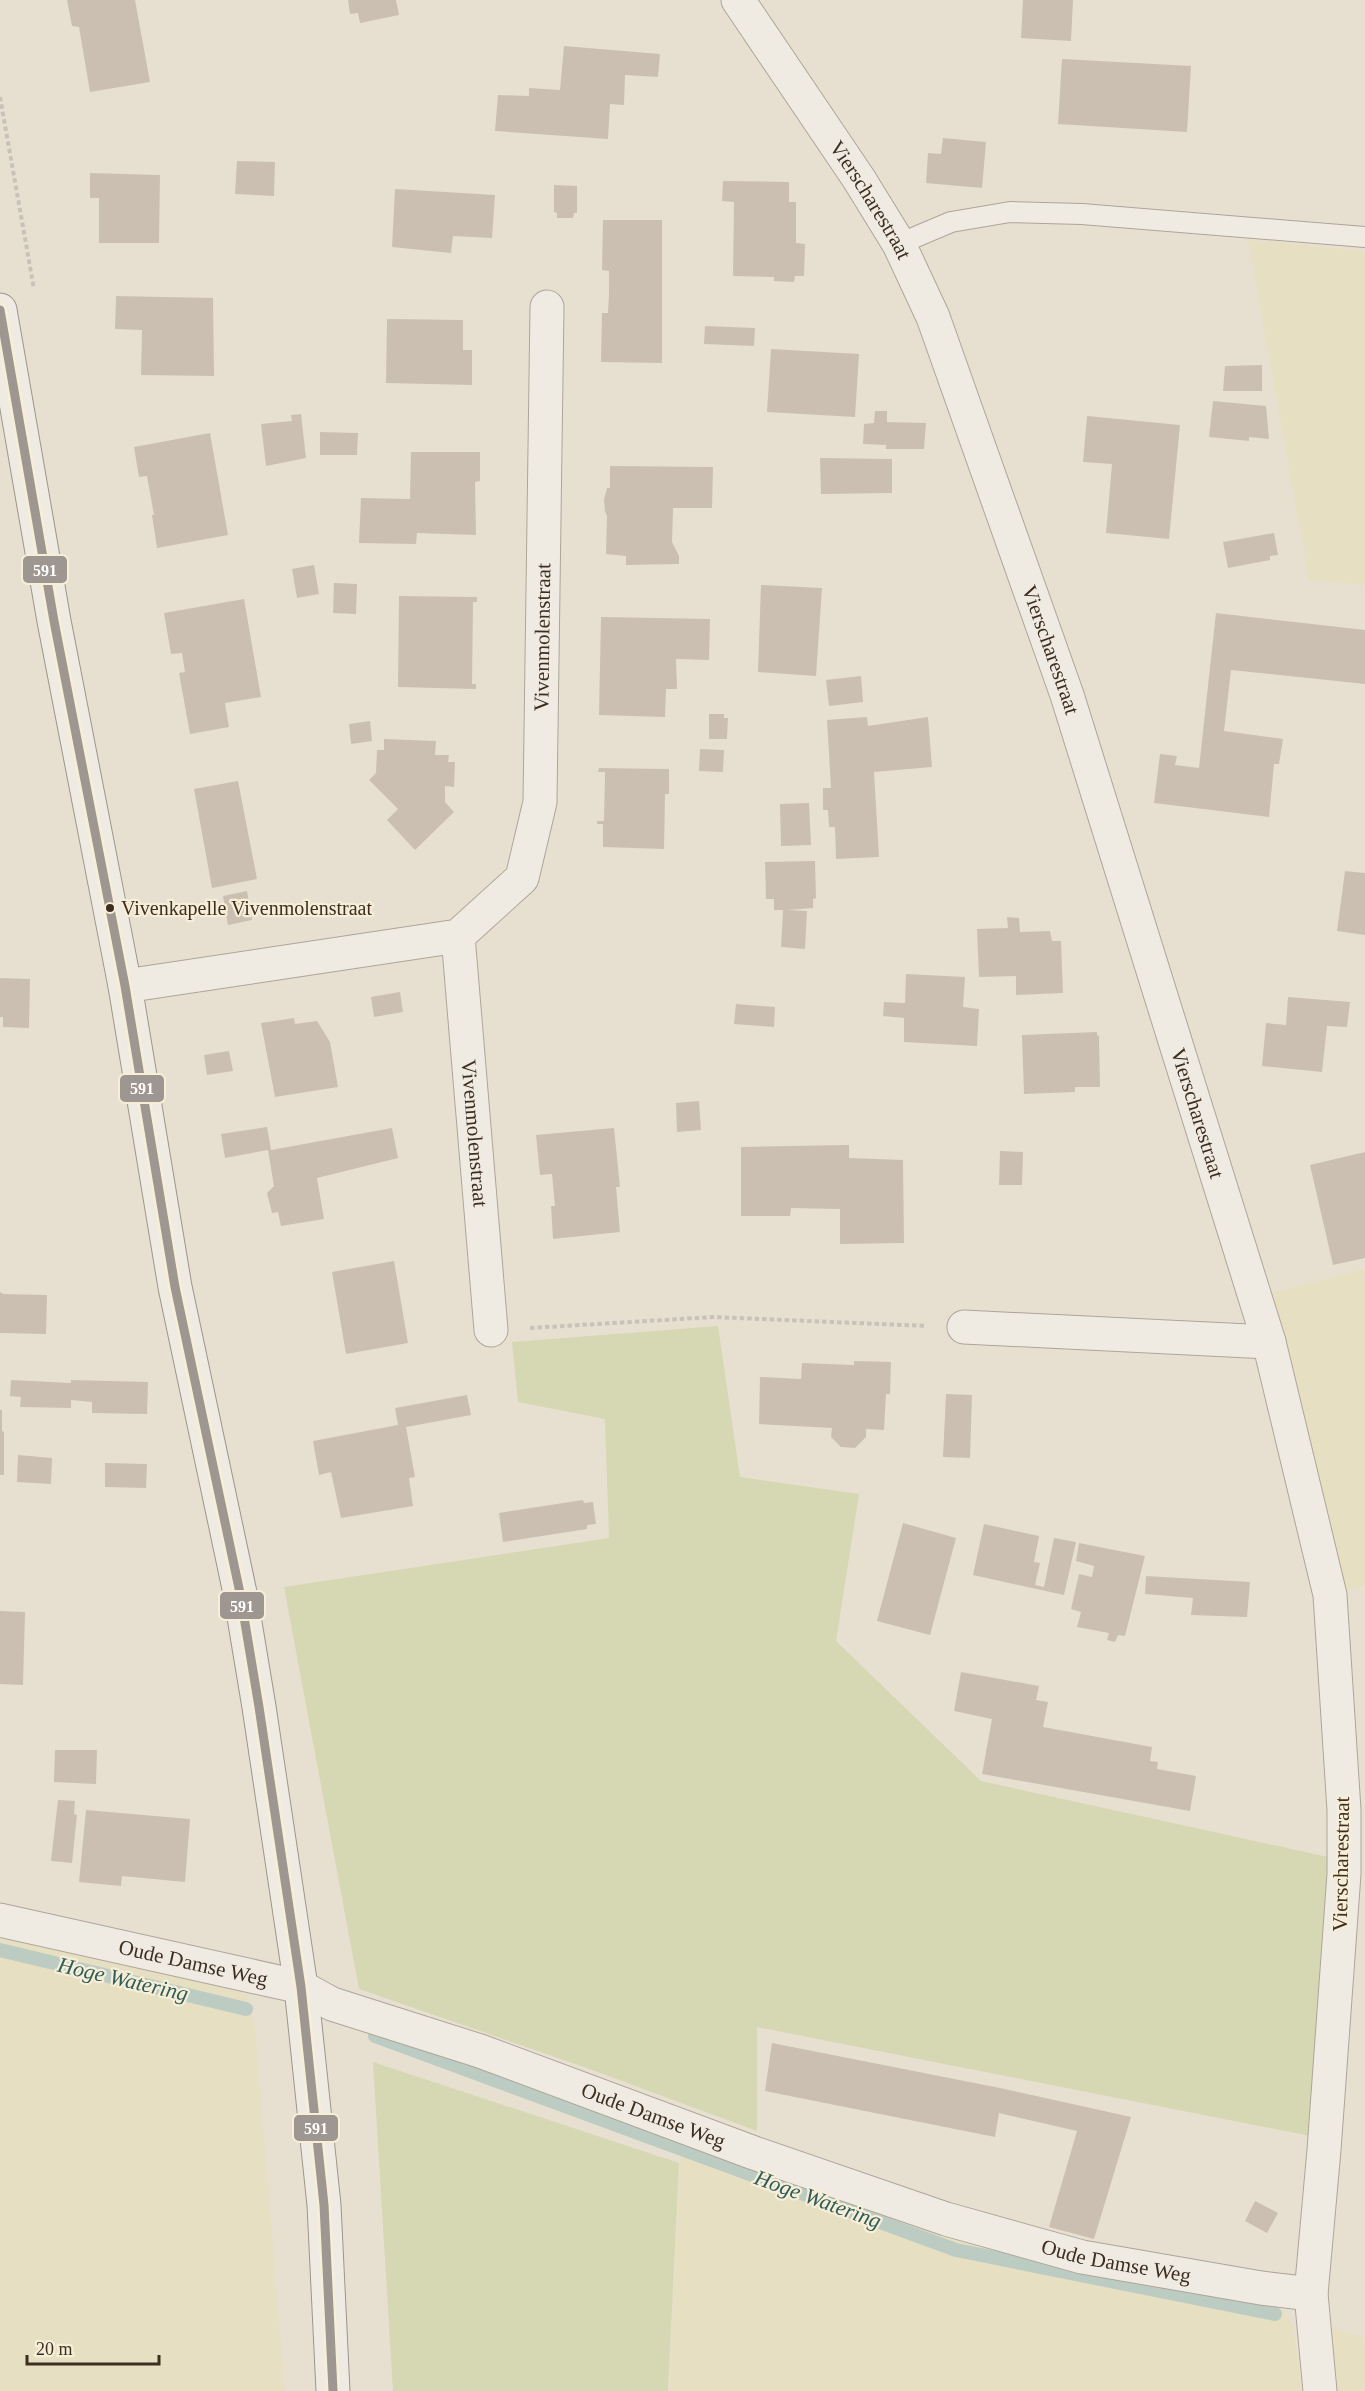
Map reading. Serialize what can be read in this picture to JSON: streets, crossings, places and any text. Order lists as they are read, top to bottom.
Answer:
{
  "streets": {
    "street": ["Vierscharestraat", "Vivenmolenstraat", "Oude Damse Weg"]
  },
  "crossings": [
    ["Vierscharestraat", "Oude Damse Weg"]
  ],
  "water": ["Hoge Watering"],
  "places": ["Vivenkapelle Vivenmolenstraat"],
  "lines": ["transit line 591"],
  "scale_bar": "20 m"
}
